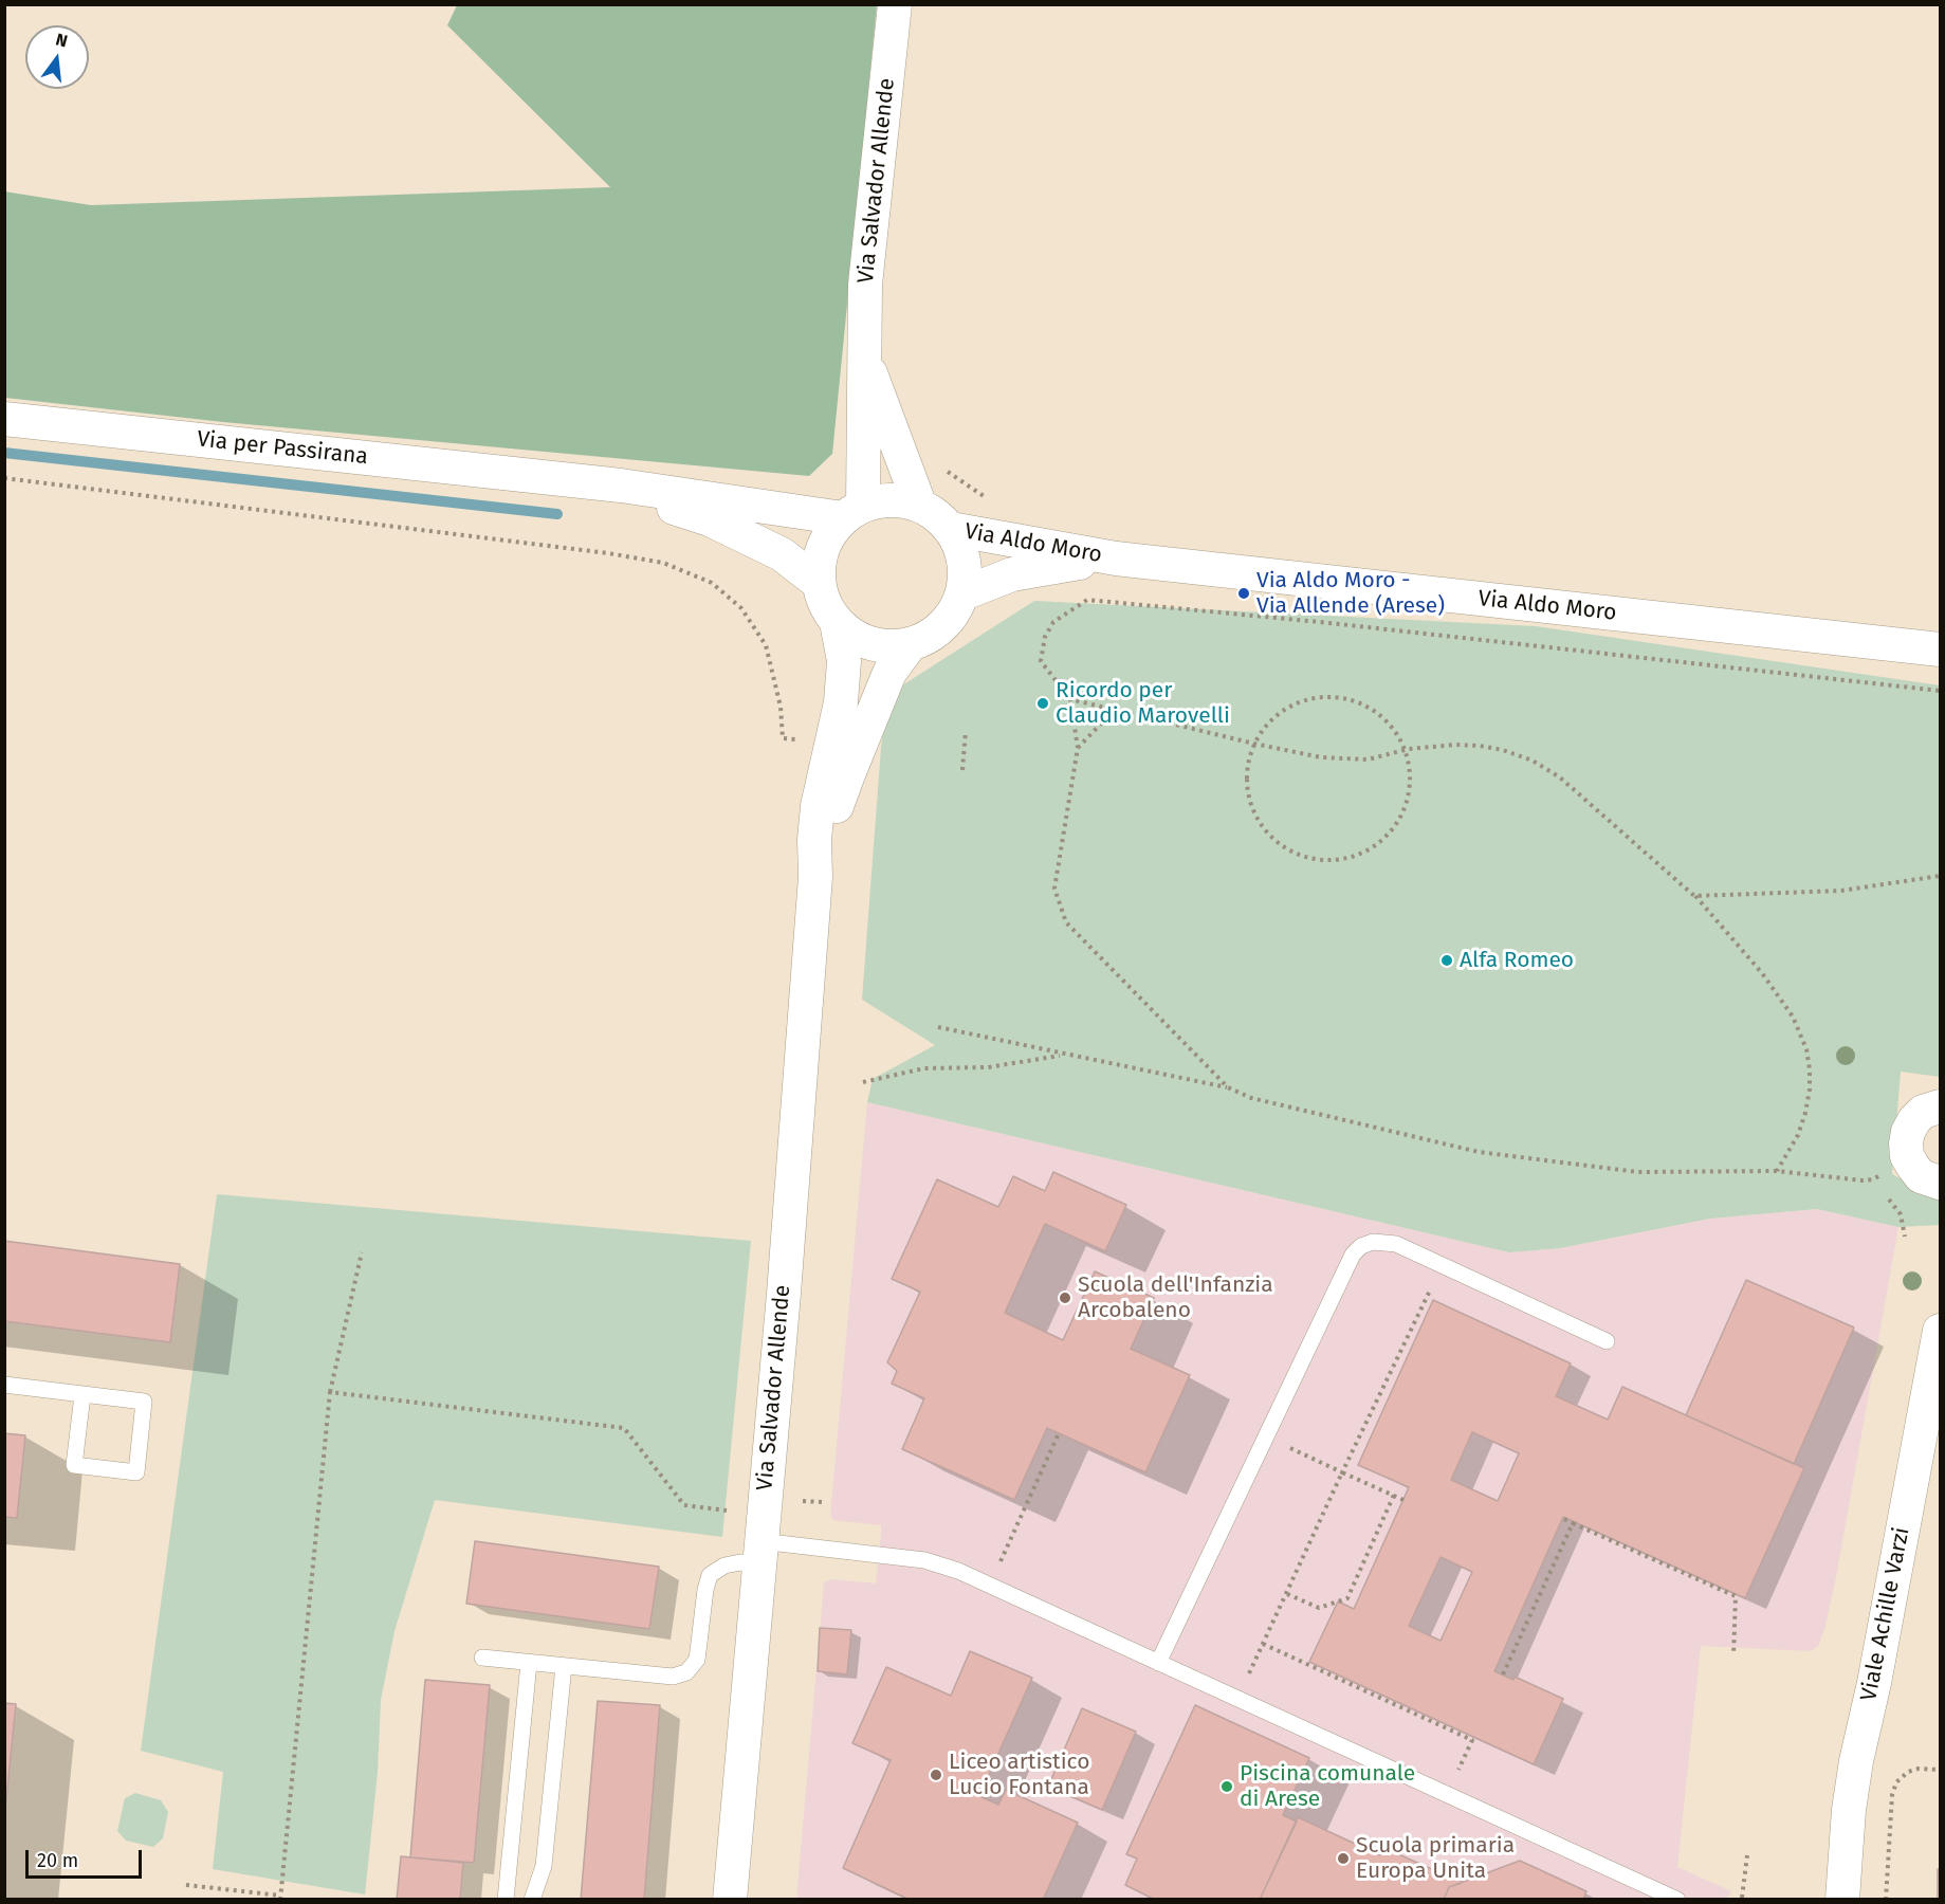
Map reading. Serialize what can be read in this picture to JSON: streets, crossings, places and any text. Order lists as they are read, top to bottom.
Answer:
{
  "streets": {
    "street": [
      "Via Salvador Allende",
      "Via per Passirana",
      "Via Aldo Moro",
      "Viale Achille Varzi"
    ]
  },
  "crossings": [
    ["Via Salvador Allende", "Via per Passirana"],
    ["Via Salvador Allende", "Via Aldo Moro"],
    ["Via per Passirana", "Via Aldo Moro"]
  ],
  "places": [
    "Via Aldo Moro - Via Allende (Arese)",
    "Ricordo per Claudio Marovelli",
    "Alfa Romeo",
    "Scuola dell'Infanzia Arcobaleno",
    "Liceo artistico Lucio Fontana",
    "Piscina comunale di Arese",
    "Scuola primaria Europa Unita"
  ],
  "scale_bar": "20 m",
  "north": "top"
}
